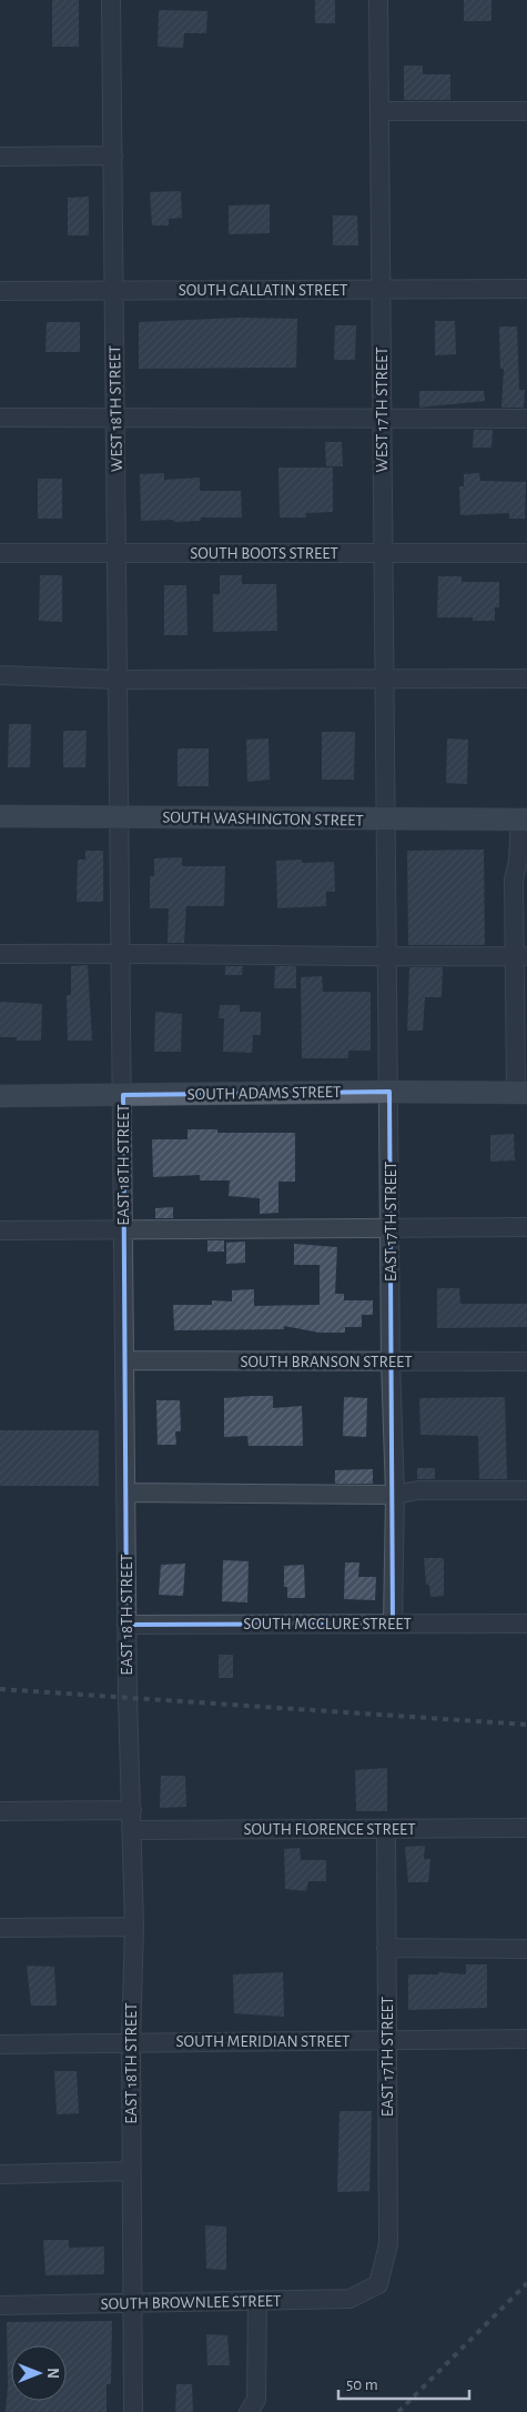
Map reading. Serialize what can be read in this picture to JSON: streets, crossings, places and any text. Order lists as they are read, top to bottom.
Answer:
{
  "streets": {
    "main road": ["SOUTH WASHINGTON STREET", "SOUTH ADAMS STREET"],
    "street": [
      "SOUTH GALLATIN STREET",
      "WEST 18TH STREET",
      "WEST 17TH STREET",
      "SOUTH BOOTS STREET",
      "EAST 18TH STREET",
      "EAST 17TH STREET",
      "SOUTH BRANSON STREET",
      "SOUTH MCCLURE STREET",
      "SOUTH FLORENCE STREET",
      "SOUTH MERIDIAN STREET",
      "SOUTH BROWNLEE STREET"
    ]
  },
  "crossings": [
    ["SOUTH GALLATIN STREET", "WEST 18TH STREET"],
    ["SOUTH GALLATIN STREET", "WEST 17TH STREET"],
    ["WEST 18TH STREET", "SOUTH BOOTS STREET"],
    ["WEST 18TH STREET", "SOUTH WASHINGTON STREET"],
    ["WEST 18TH STREET", "EAST 18TH STREET"],
    ["WEST 17TH STREET", "SOUTH BOOTS STREET"],
    ["WEST 17TH STREET", "SOUTH WASHINGTON STREET"],
    ["WEST 17TH STREET", "EAST 17TH STREET"],
    ["SOUTH WASHINGTON STREET", "EAST 18TH STREET"],
    ["SOUTH WASHINGTON STREET", "EAST 17TH STREET"],
    ["SOUTH ADAMS STREET", "EAST 18TH STREET"],
    ["SOUTH ADAMS STREET", "EAST 17TH STREET"],
    ["EAST 18TH STREET", "SOUTH BRANSON STREET"],
    ["EAST 18TH STREET", "SOUTH MCCLURE STREET"],
    ["EAST 18TH STREET", "SOUTH FLORENCE STREET"],
    ["EAST 18TH STREET", "SOUTH MERIDIAN STREET"],
    ["EAST 18TH STREET", "SOUTH BROWNLEE STREET"],
    ["EAST 17TH STREET", "SOUTH BRANSON STREET"],
    ["EAST 17TH STREET", "SOUTH MCCLURE STREET"],
    ["EAST 17TH STREET", "SOUTH FLORENCE STREET"],
    ["EAST 17TH STREET", "SOUTH MERIDIAN STREET"],
    ["EAST 17TH STREET", "SOUTH BROWNLEE STREET"]
  ],
  "scale_bar": "50 m",
  "north": "right"
}
